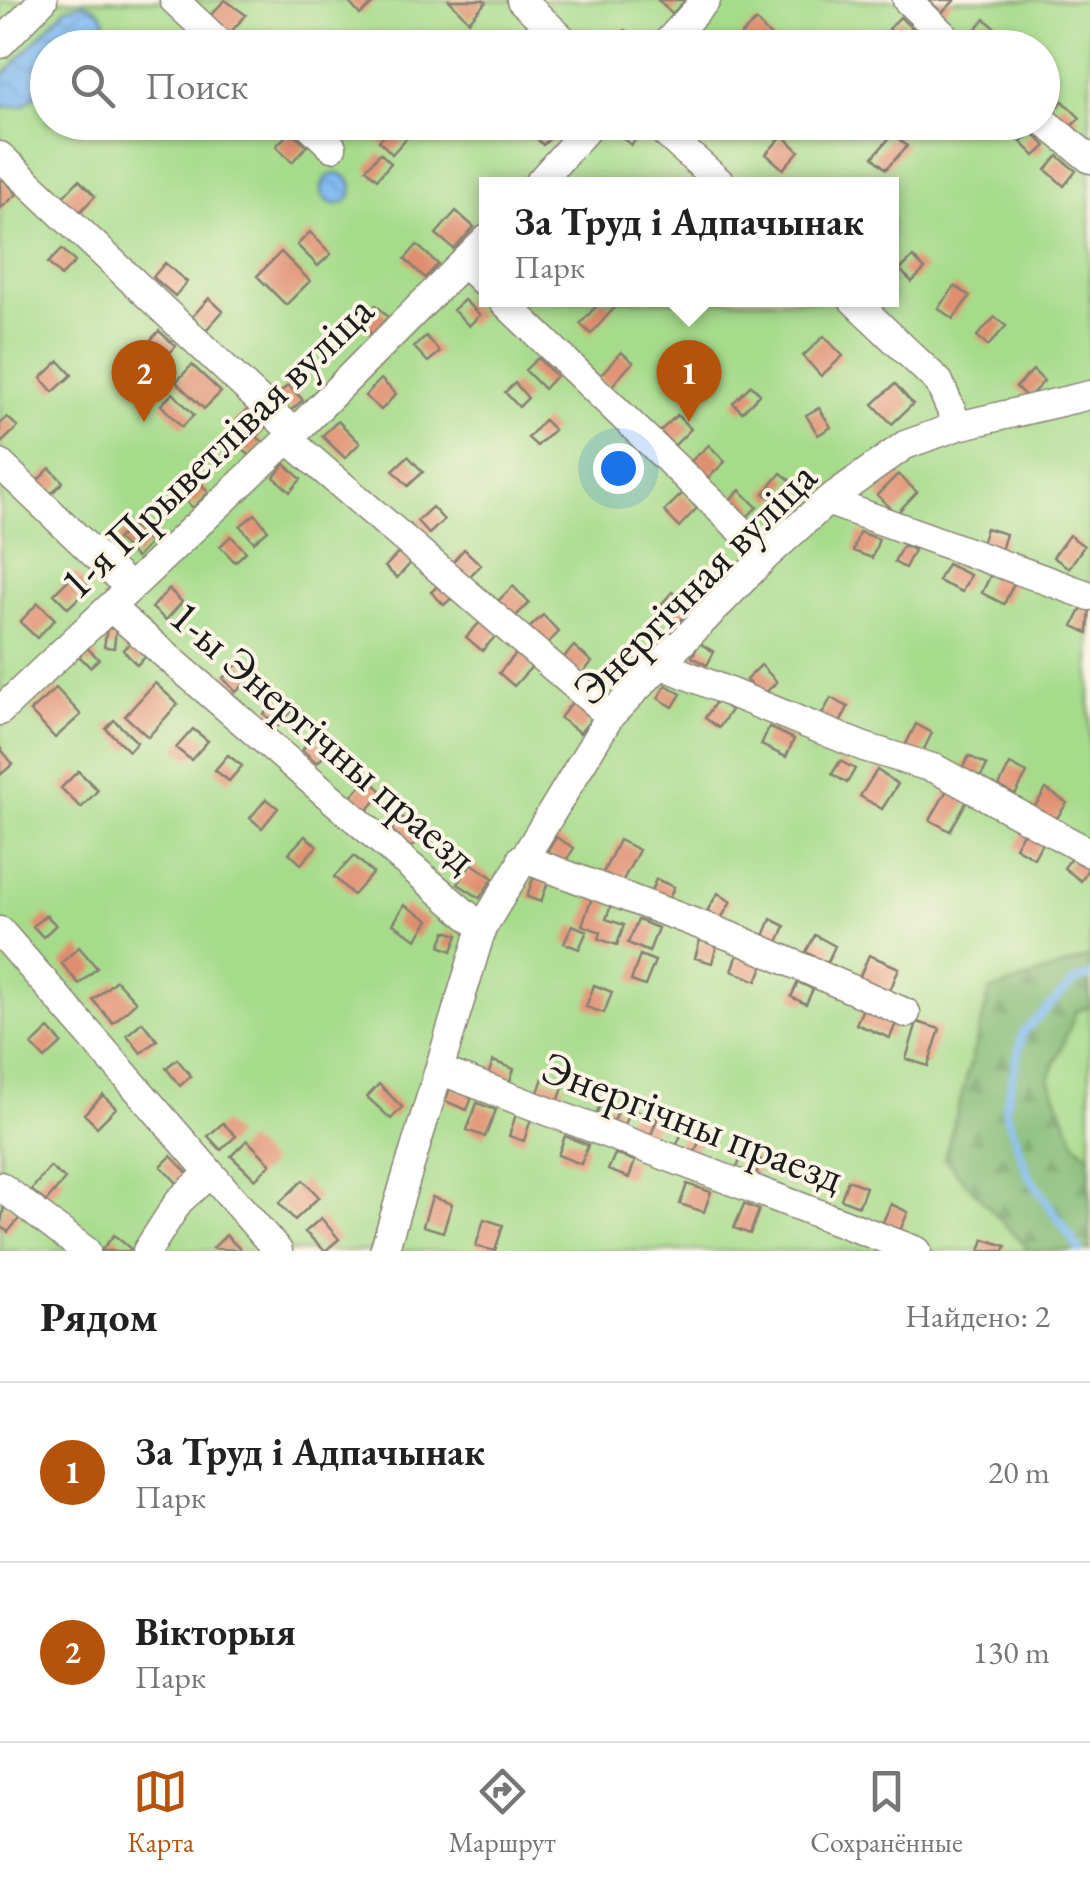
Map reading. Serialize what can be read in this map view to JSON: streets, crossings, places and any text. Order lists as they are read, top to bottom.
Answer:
{
  "streets": {
    "lane": [
      "1-я Прыветлівая вуліца",
      "Энергічная вуліца",
      "1-ы Энергічны праезд",
      "Энергічны праезд"
    ]
  },
  "crossings": [
    ["1-я Прыветлівая вуліца", "1-ы Энергічны праезд"],
    ["Энергічная вуліца", "1-ы Энергічны праезд"],
    ["Энергічная вуліца", "Энергічны праезд"]
  ],
  "page": {
    "search": "Поиск",
    "popup": ["За Труд і Адпачынак", "Парк"],
    "pins": ["1", "2"],
    "heading": ["Рядом", "Найдено: 2"],
    "list": [
      {
        "mark": "1",
        "name": "За Труд і Адпачынак",
        "note": "Парк",
        "value": "20 m"
      },
      {
        "mark": "2",
        "name": "Вікторыя",
        "note": "Парк",
        "value": "130 m"
      }
    ],
    "nav": ["Карта", "Маршрут", "Сохранённые"]
  }
}
